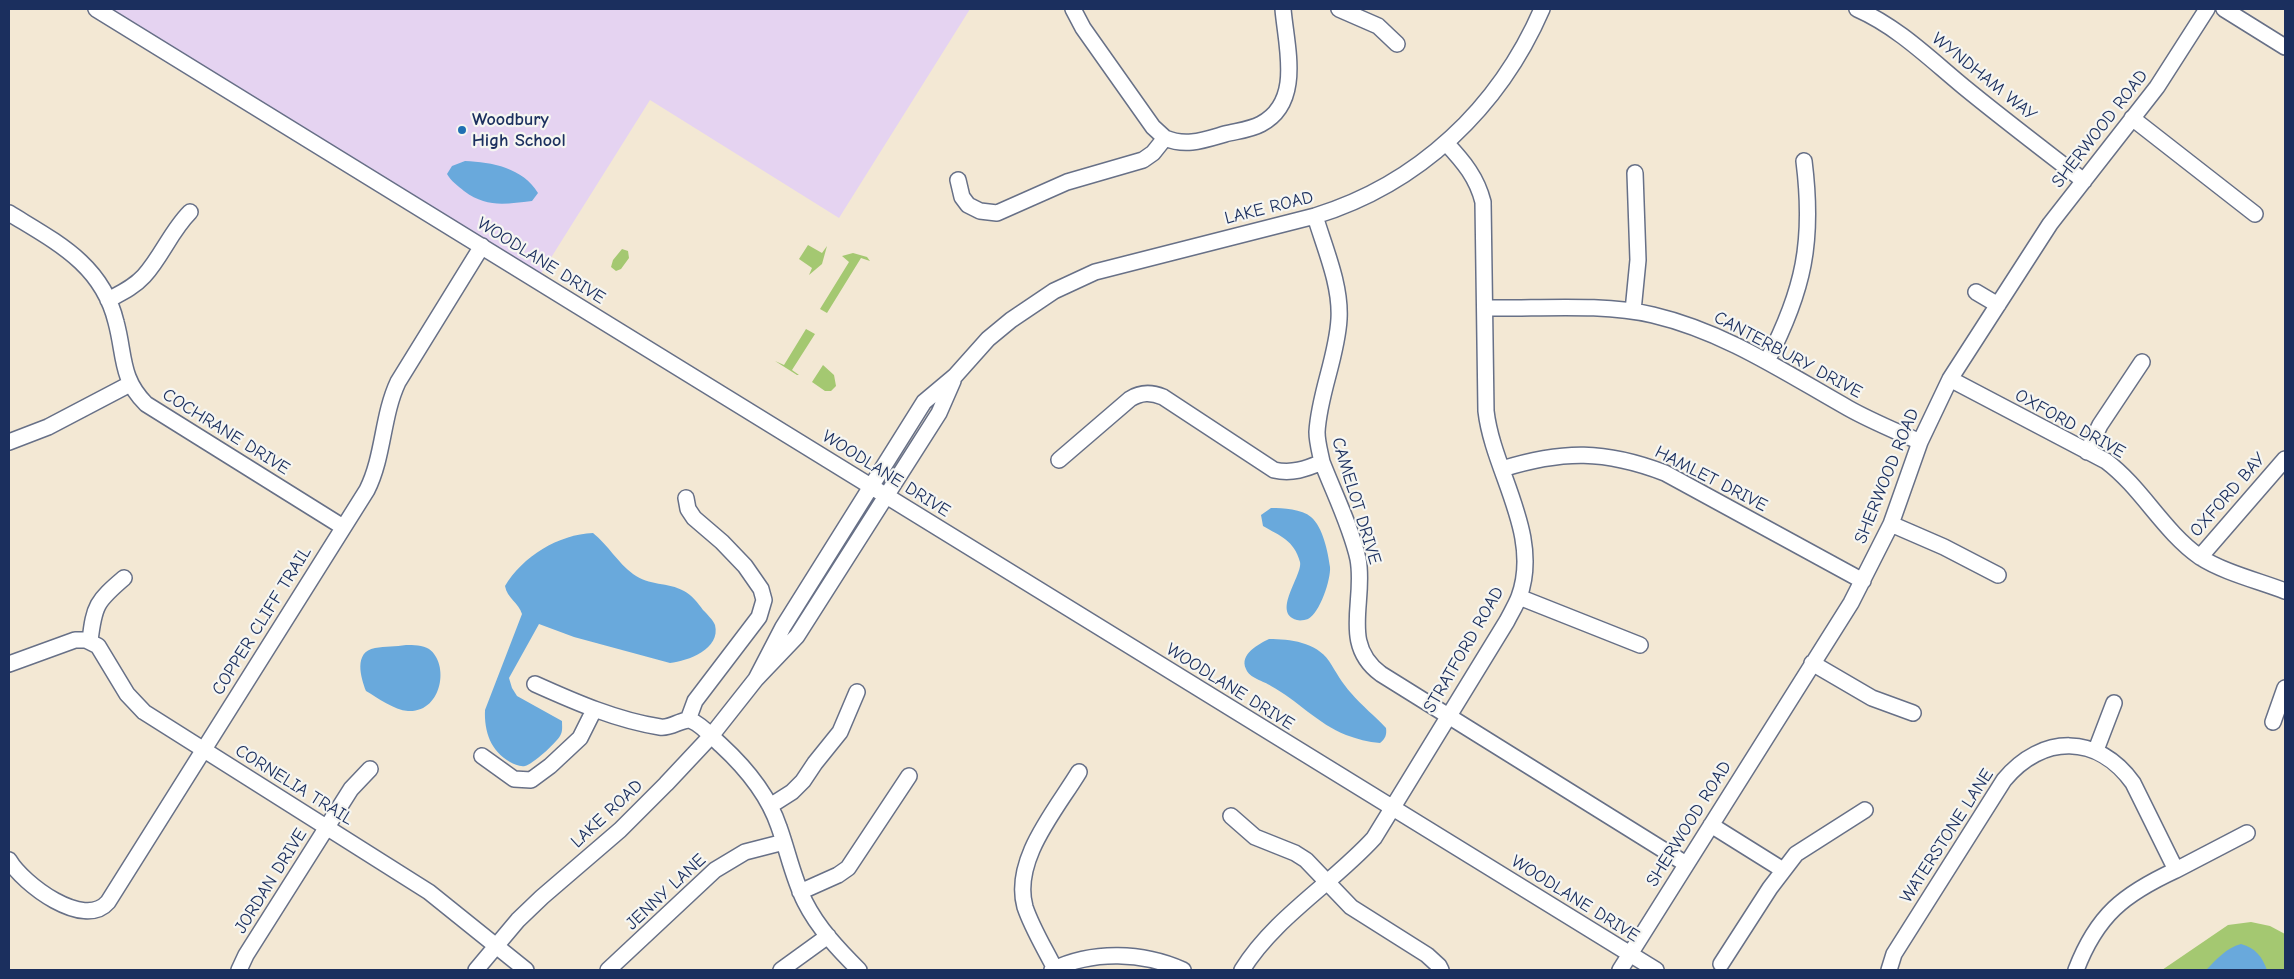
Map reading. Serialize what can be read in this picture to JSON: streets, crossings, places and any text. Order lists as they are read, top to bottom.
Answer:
{
  "streets": {
    "street": [
      "WYNDHAM WAY",
      "SHERWOOD ROAD",
      "LAKE ROAD",
      "WOODLANE DRIVE",
      "CANTERBURY DRIVE",
      "OXFORD DRIVE",
      "COCHRANE DRIVE",
      "HAMLET DRIVE",
      "OXFORD BAY",
      "CAMELOT DRIVE",
      "COPPER CLIFF TRAIL",
      "STRATFORD ROAD",
      "CORNELIA TRAIL",
      "WATERSTONE LANE",
      "JORDAN DRIVE",
      "JENNY LANE"
    ]
  },
  "crossings": [
    ["WYNDHAM WAY", "SHERWOOD ROAD"],
    ["SHERWOOD ROAD", "WOODLANE DRIVE"],
    ["SHERWOOD ROAD", "CANTERBURY DRIVE"],
    ["SHERWOOD ROAD", "OXFORD DRIVE"],
    ["SHERWOOD ROAD", "HAMLET DRIVE"],
    ["SHERWOOD ROAD", "CAMELOT DRIVE"],
    ["LAKE ROAD", "WOODLANE DRIVE"],
    ["LAKE ROAD", "CAMELOT DRIVE"],
    ["LAKE ROAD", "STRATFORD ROAD"],
    ["LAKE ROAD", "CORNELIA TRAIL"],
    ["WOODLANE DRIVE", "COPPER CLIFF TRAIL"],
    ["WOODLANE DRIVE", "STRATFORD ROAD"],
    ["CANTERBURY DRIVE", "STRATFORD ROAD"],
    ["OXFORD DRIVE", "OXFORD BAY"],
    ["COCHRANE DRIVE", "COPPER CLIFF TRAIL"],
    ["HAMLET DRIVE", "STRATFORD ROAD"],
    ["CAMELOT DRIVE", "STRATFORD ROAD"],
    ["COPPER CLIFF TRAIL", "CORNELIA TRAIL"],
    ["CORNELIA TRAIL", "JORDAN DRIVE"]
  ],
  "places": ["Woodbury High School"]
}
